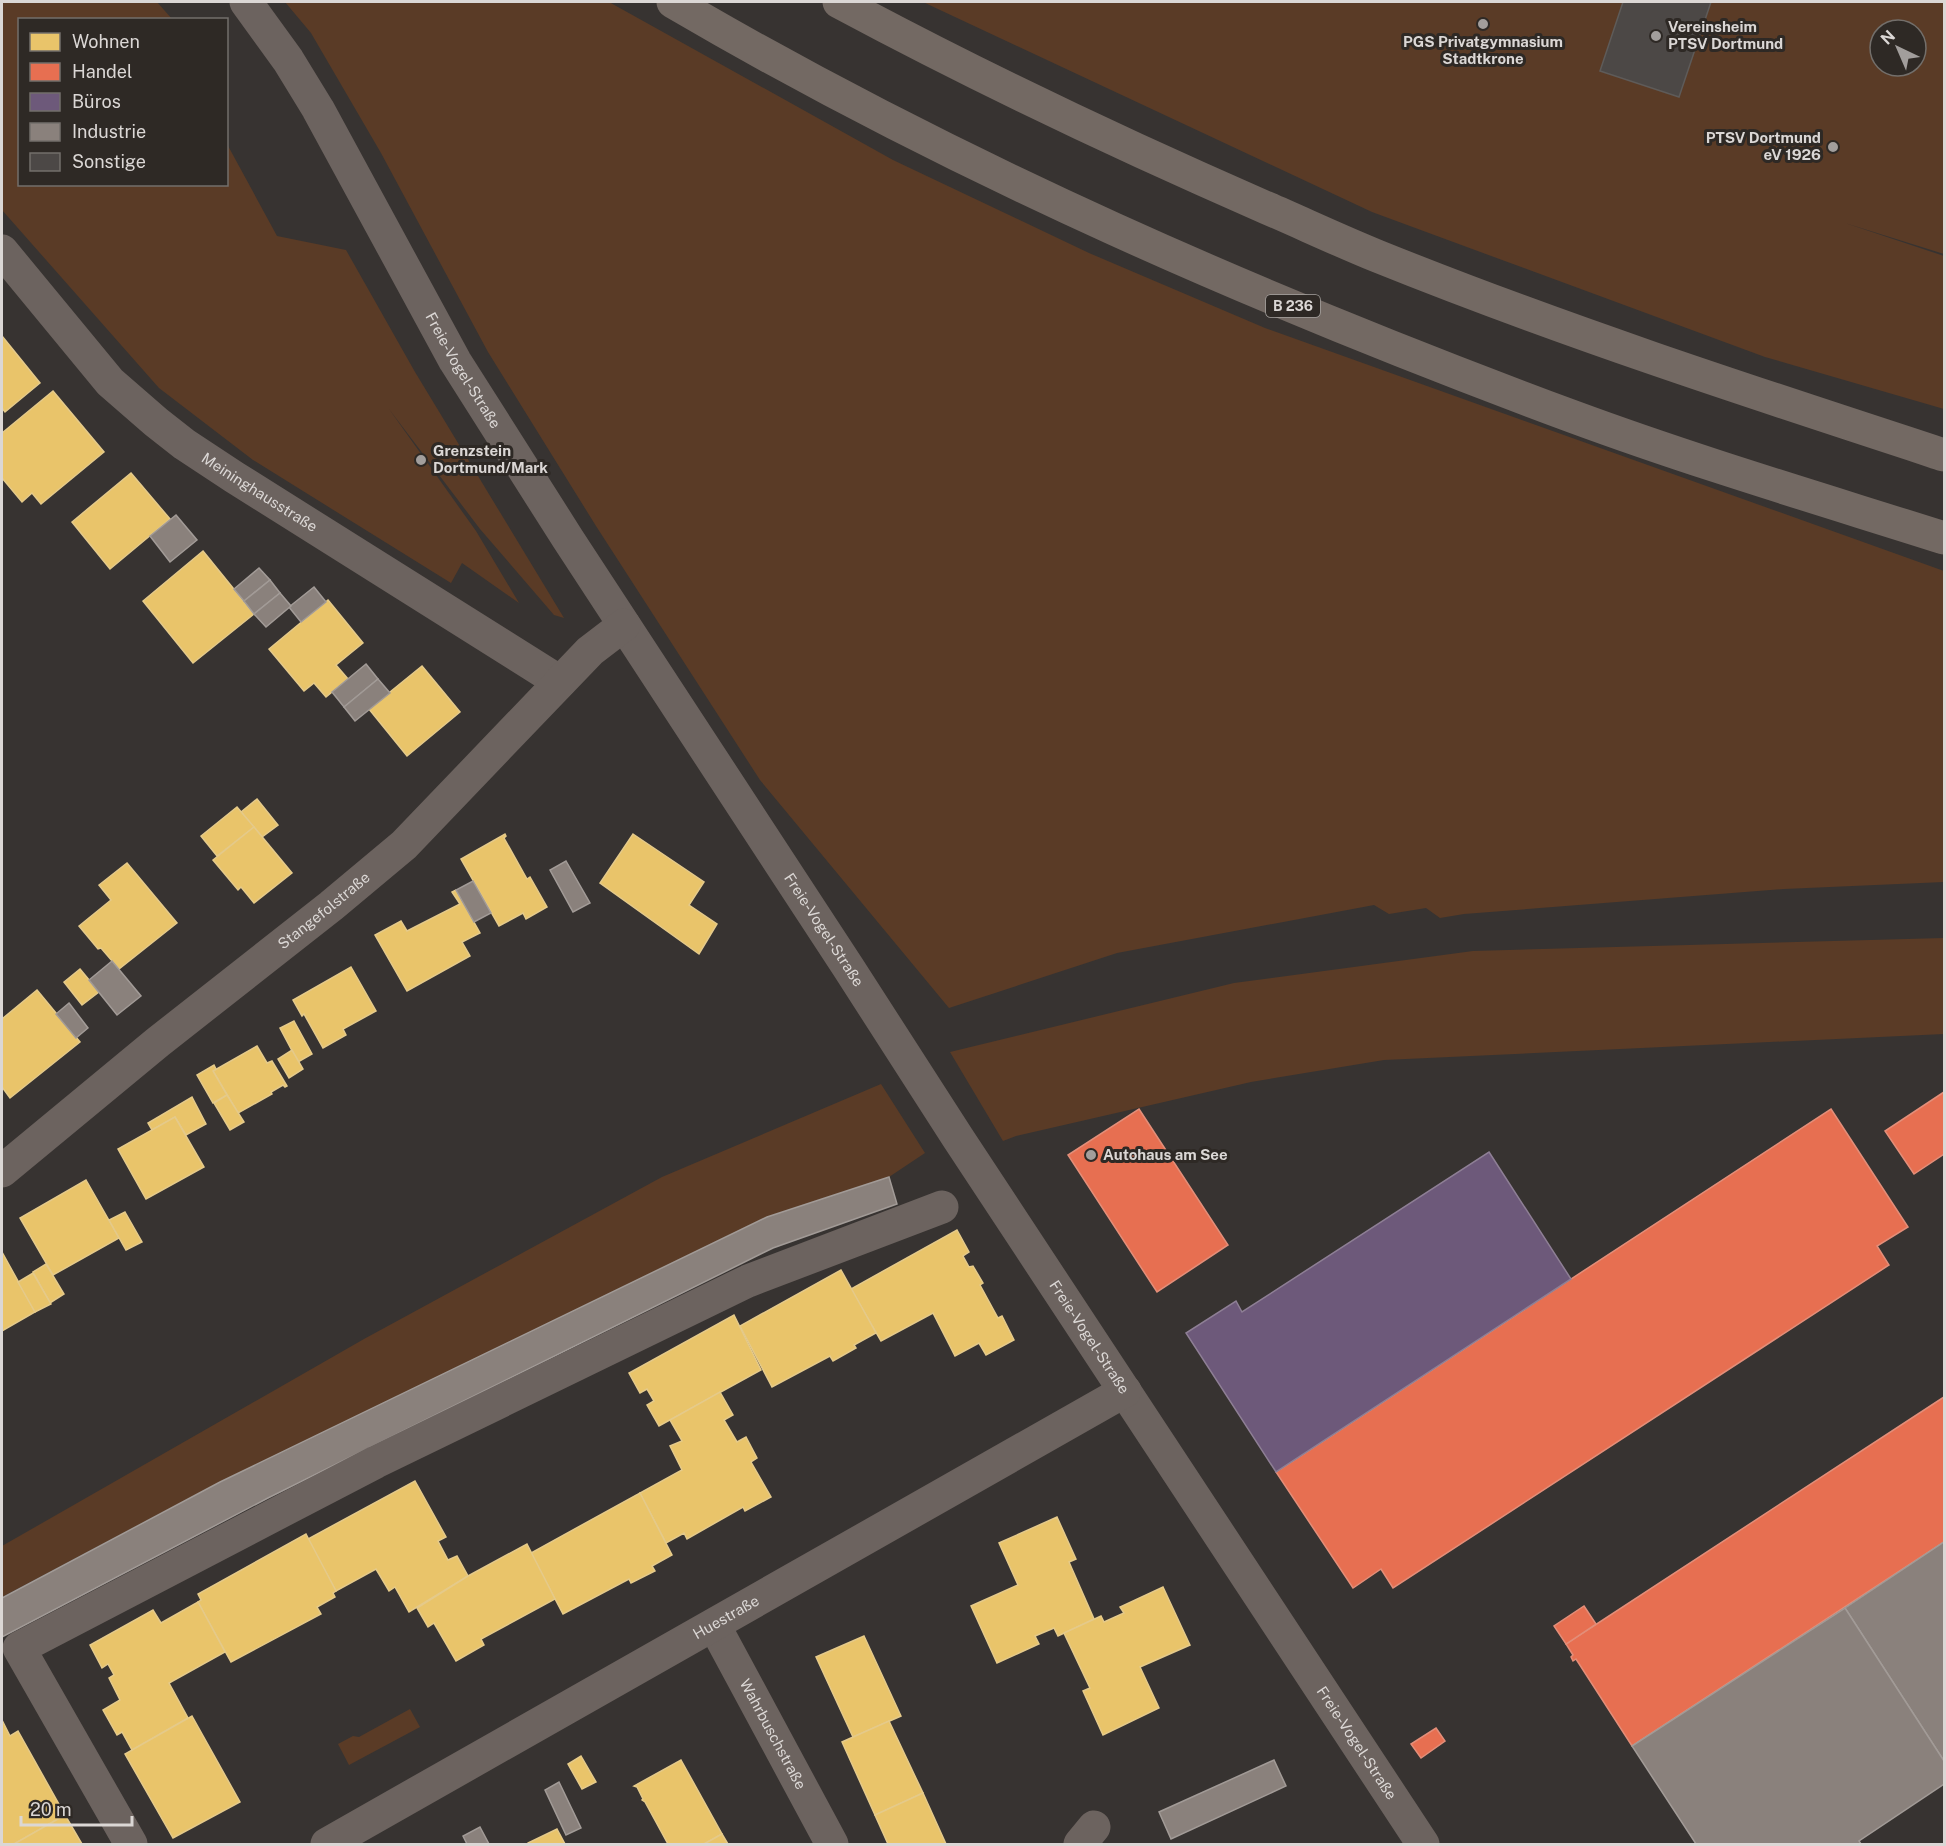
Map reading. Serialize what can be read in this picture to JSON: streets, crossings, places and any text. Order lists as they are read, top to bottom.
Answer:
{
  "streets": {
    "highway": ["B 236"],
    "street": [
      "Freie-Vogel-Straße",
      "Meininghausstraße",
      "Stangefolstraße",
      "Huestraße",
      "Wahrbuschstraße"
    ]
  },
  "crossings": [
    ["Freie-Vogel-Straße", "Stangefolstraße"],
    ["Freie-Vogel-Straße", "Huestraße"],
    ["Meininghausstraße", "Stangefolstraße"],
    ["Huestraße", "Wahrbuschstraße"]
  ],
  "places": [
    "PGS Privatgymnasium Stadtkrone",
    "Vereinsheim PTSV Dortmund",
    "PTSV Dortmund eV 1926",
    "Grenzstein Dortmund/Mark",
    "Autohaus am See"
  ],
  "legend": [
    "Wohnen",
    "Handel",
    "Büros",
    "Industrie",
    "Sonstige"
  ],
  "scale_bar": "20 m",
  "north": "top left"
}
